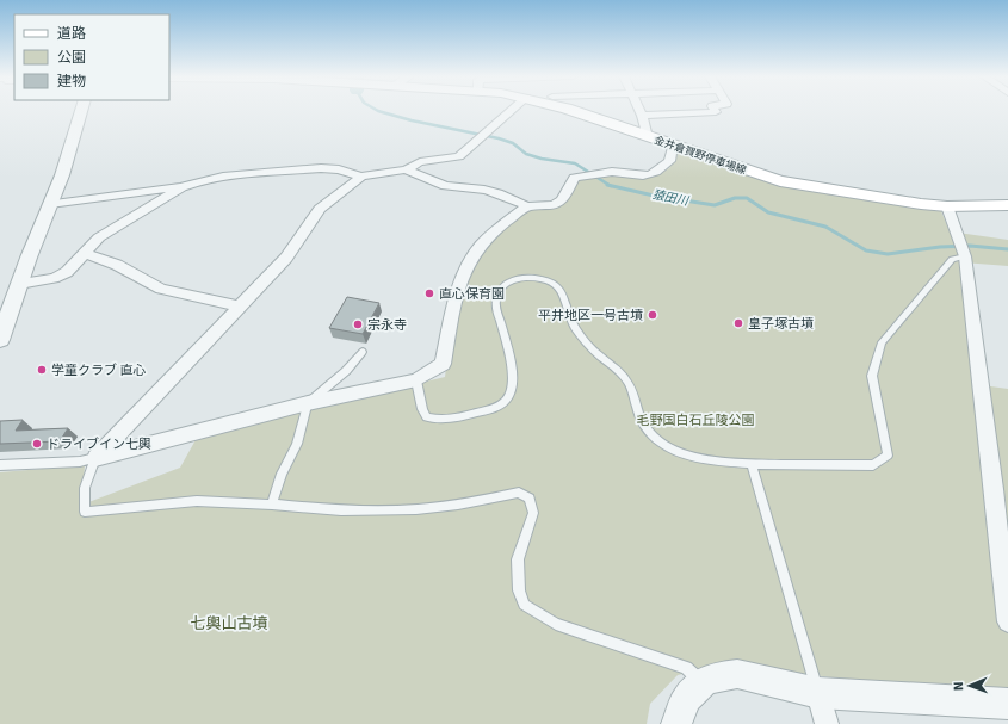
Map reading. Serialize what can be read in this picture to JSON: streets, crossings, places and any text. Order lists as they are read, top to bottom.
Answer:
{
  "streets": {
    "main road": ["金井倉賀野停車場線"]
  },
  "water": ["猿田川"],
  "parks": ["毛野国白石丘陵公園", "七輿山古墳"],
  "places": [
    "直心保育園",
    "平井地区一号古墳",
    "皇子塚古墳",
    "宗永寺",
    "学童クラブ 直心",
    "ドライブイン七輿"
  ],
  "legend": ["道路", "公園", "建物"],
  "north": "left"
}
